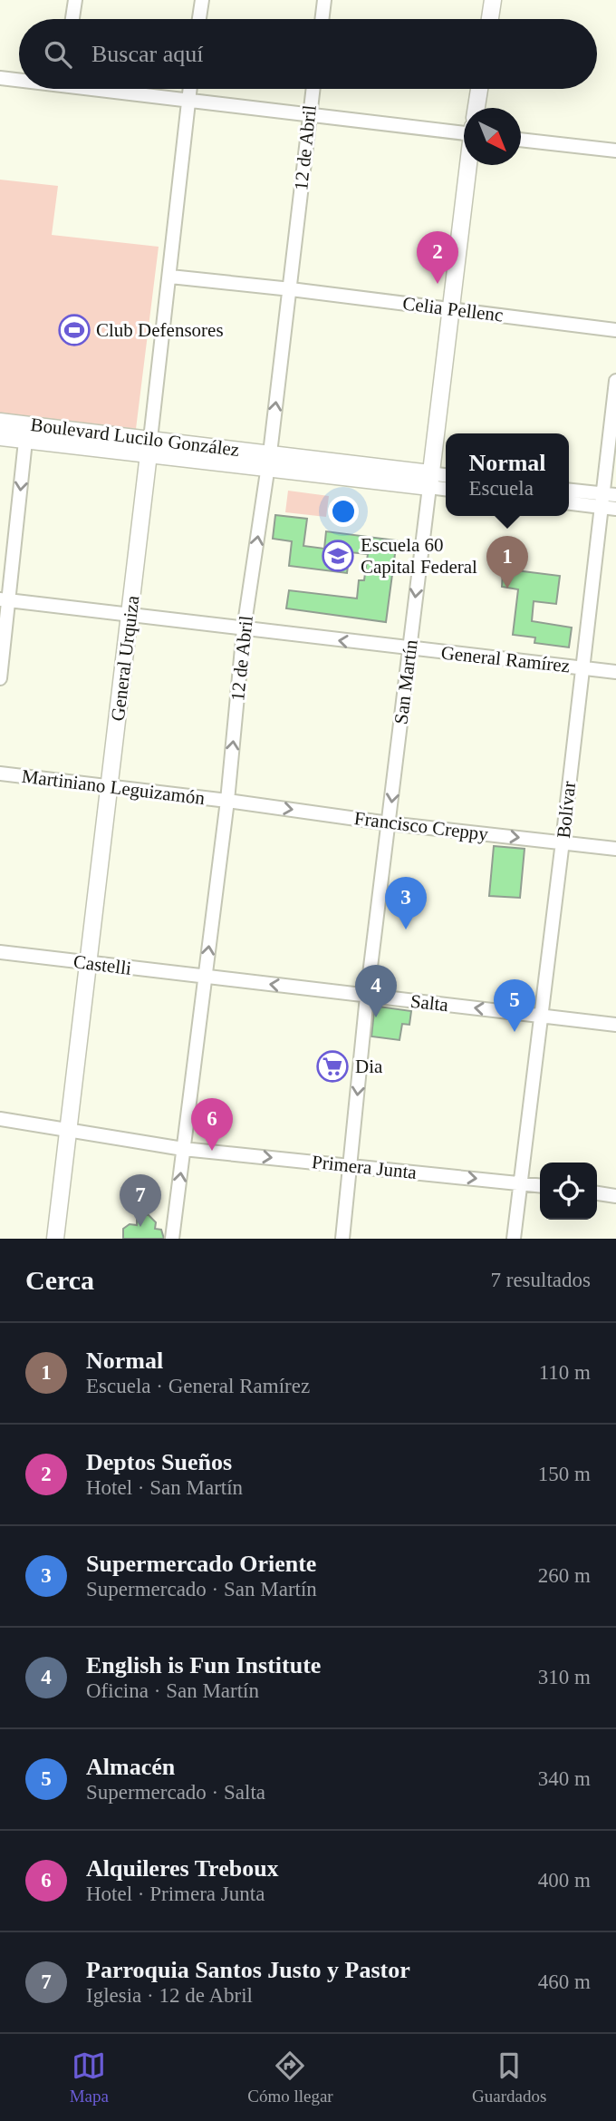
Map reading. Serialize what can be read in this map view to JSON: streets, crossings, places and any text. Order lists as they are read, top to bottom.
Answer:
{
  "streets": {
    "main road": ["Boulevard Lucilo González", "General Urquiza", "San Martín"],
    "street": [
      "12 de Abril",
      "Celia Pellenc",
      "General Ramírez",
      "Martiniano Leguizamón",
      "Bolívar",
      "Francisco Creppy",
      "Castelli",
      "Salta",
      "Primera Junta"
    ]
  },
  "crossings": [
    ["12 de Abril", "Celia Pellenc"],
    ["12 de Abril", "Boulevard Lucilo González"],
    ["12 de Abril", "General Ramírez"],
    ["12 de Abril", "Martiniano Leguizamón"],
    ["12 de Abril", "Francisco Creppy"],
    ["12 de Abril", "Castelli"],
    ["12 de Abril", "Salta"],
    ["12 de Abril", "Primera Junta"],
    ["Celia Pellenc", "General Urquiza"],
    ["Celia Pellenc", "San Martín"],
    ["Boulevard Lucilo González", "General Urquiza"],
    ["Boulevard Lucilo González", "San Martín"],
    ["General Urquiza", "General Ramírez"],
    ["General Urquiza", "Martiniano Leguizamón"],
    ["General Urquiza", "Castelli"],
    ["General Urquiza", "Primera Junta"],
    ["General Ramírez", "San Martín"],
    ["General Ramírez", "Bolívar"],
    ["San Martín", "Francisco Creppy"],
    ["San Martín", "Salta"],
    ["San Martín", "Primera Junta"],
    ["Martiniano Leguizamón", "Francisco Creppy"],
    ["Bolívar", "Francisco Creppy"],
    ["Bolívar", "Salta"],
    ["Bolívar", "Primera Junta"],
    ["Castelli", "Salta"]
  ],
  "one_way": [
    "12 de Abril",
    "San Martín",
    "Francisco Creppy",
    "Salta",
    "Primera Junta"
  ],
  "places": {
    "sports": ["Club Defensores"],
    "school or university": ["Escuela 60 Capital Federal"],
    "supermarket": ["Dia"]
  },
  "north": "bottom right",
  "page": {
    "search": "Buscar aquí",
    "pins": [
      "2",
      "1",
      "3",
      "4",
      "5",
      "6",
      "7"
    ],
    "popup": ["Normal", "Escuela"],
    "heading": ["Cerca", "7 resultados"],
    "list": [
      {
        "mark": "1",
        "name": "Normal",
        "note": "Escuela · General Ramírez",
        "value": "110 m"
      },
      {
        "mark": "2",
        "name": "Deptos Sueños",
        "note": "Hotel · San Martín",
        "value": "150 m"
      },
      {
        "mark": "3",
        "name": "Supermercado Oriente",
        "note": "Supermercado · San Martín",
        "value": "260 m"
      },
      {
        "mark": "4",
        "name": "English is Fun Institute",
        "note": "Oficina · San Martín",
        "value": "310 m"
      },
      {
        "mark": "5",
        "name": "Almacén",
        "note": "Supermercado · Salta",
        "value": "340 m"
      },
      {
        "mark": "6",
        "name": "Alquileres Treboux",
        "note": "Hotel · Primera Junta",
        "value": "400 m"
      },
      {
        "mark": "7",
        "name": "Parroquia Santos Justo y Pastor",
        "note": "Iglesia · 12 de Abril",
        "value": "460 m"
      }
    ],
    "nav": ["Mapa", "Cómo llegar", "Guardados"]
  }
}
